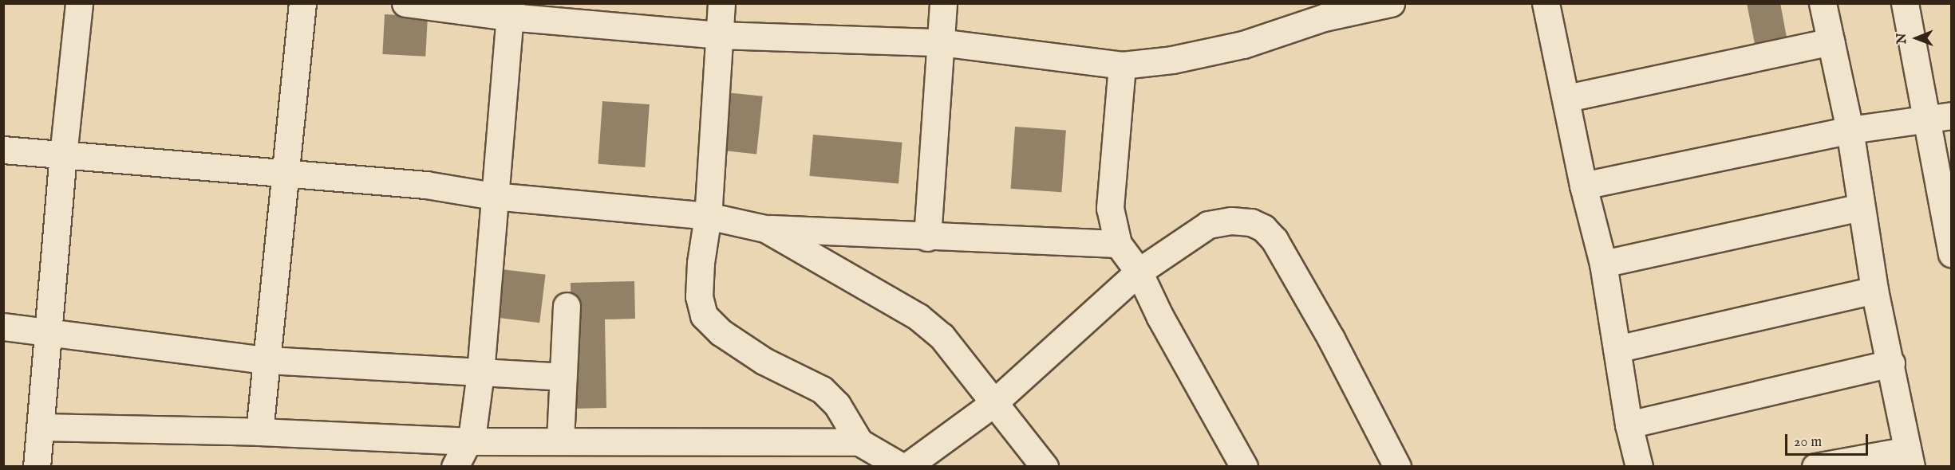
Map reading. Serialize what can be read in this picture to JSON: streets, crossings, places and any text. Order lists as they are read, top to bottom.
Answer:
{
  "scale_bar": "20 m",
  "north": "left"
}
